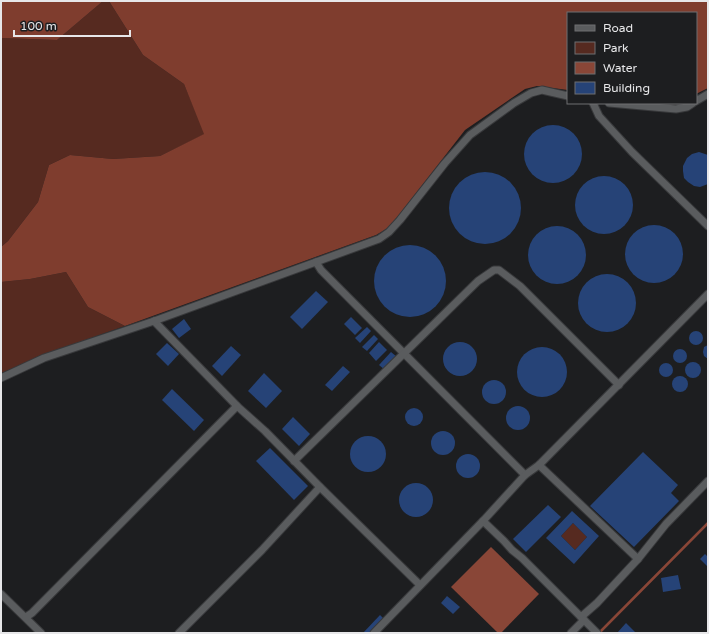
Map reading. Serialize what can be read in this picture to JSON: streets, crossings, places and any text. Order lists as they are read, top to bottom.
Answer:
{
  "legend": [
    "Road",
    "Park",
    "Water",
    "Building"
  ],
  "scale_bar": "100 m"
}
